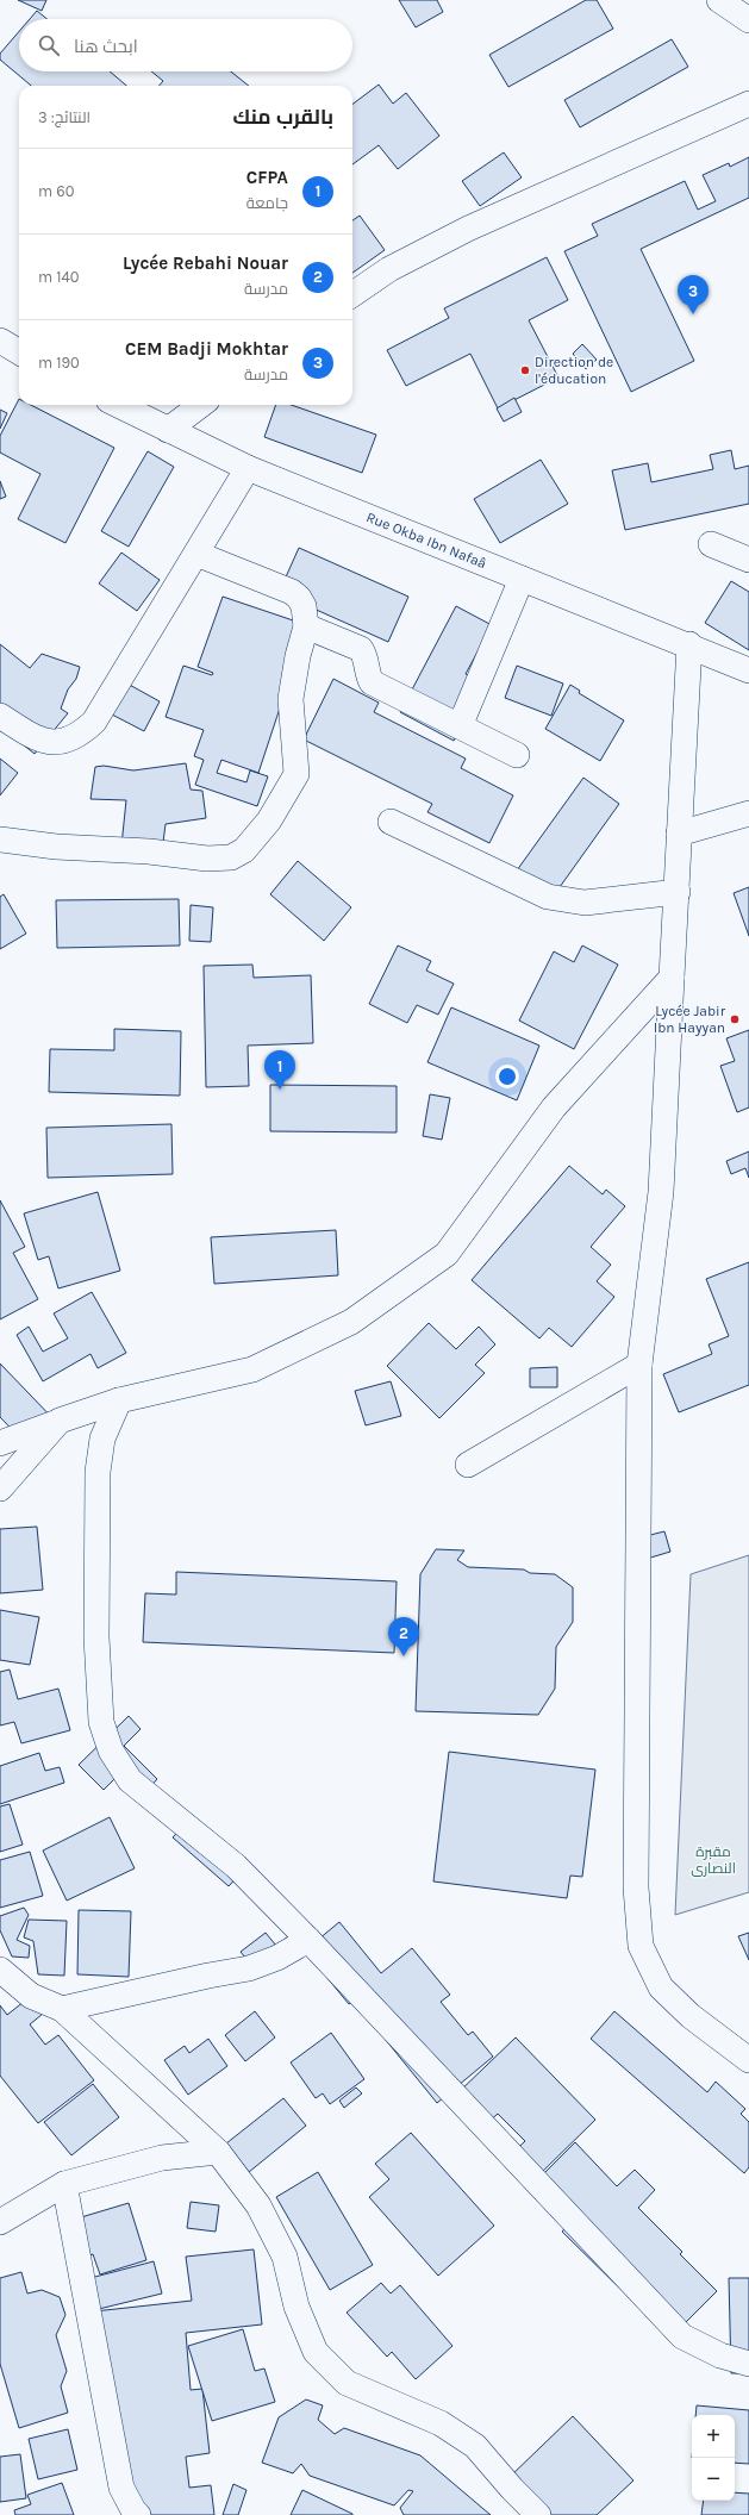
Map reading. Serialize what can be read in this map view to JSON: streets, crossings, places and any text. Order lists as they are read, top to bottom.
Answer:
{
  "streets": {
    "street": ["Rue Okba Ibn Nafaâ"]
  },
  "parks": ["مقبرة النصارى"],
  "places": ["Direction de l'éducation", "Lycée Jabir Ibn Hayyan"],
  "page": {
    "search": "ابحث هنا",
    "heading": ["بالقرب منك", "النتائج: 3"],
    "list": [
      {
        "mark": "1",
        "name": "CFPA",
        "note": "جامعة",
        "value": "60 m"
      },
      {
        "mark": "2",
        "name": "Lycée Rebahi Nouar",
        "note": "مدرسة",
        "value": "140 m"
      },
      {
        "mark": "3",
        "name": "CEM Badji Mokhtar",
        "note": "مدرسة",
        "value": "190 m"
      }
    ],
    "pins": ["3", "1", "2"],
    "map_buttons": ["+", "−"]
  }
}
